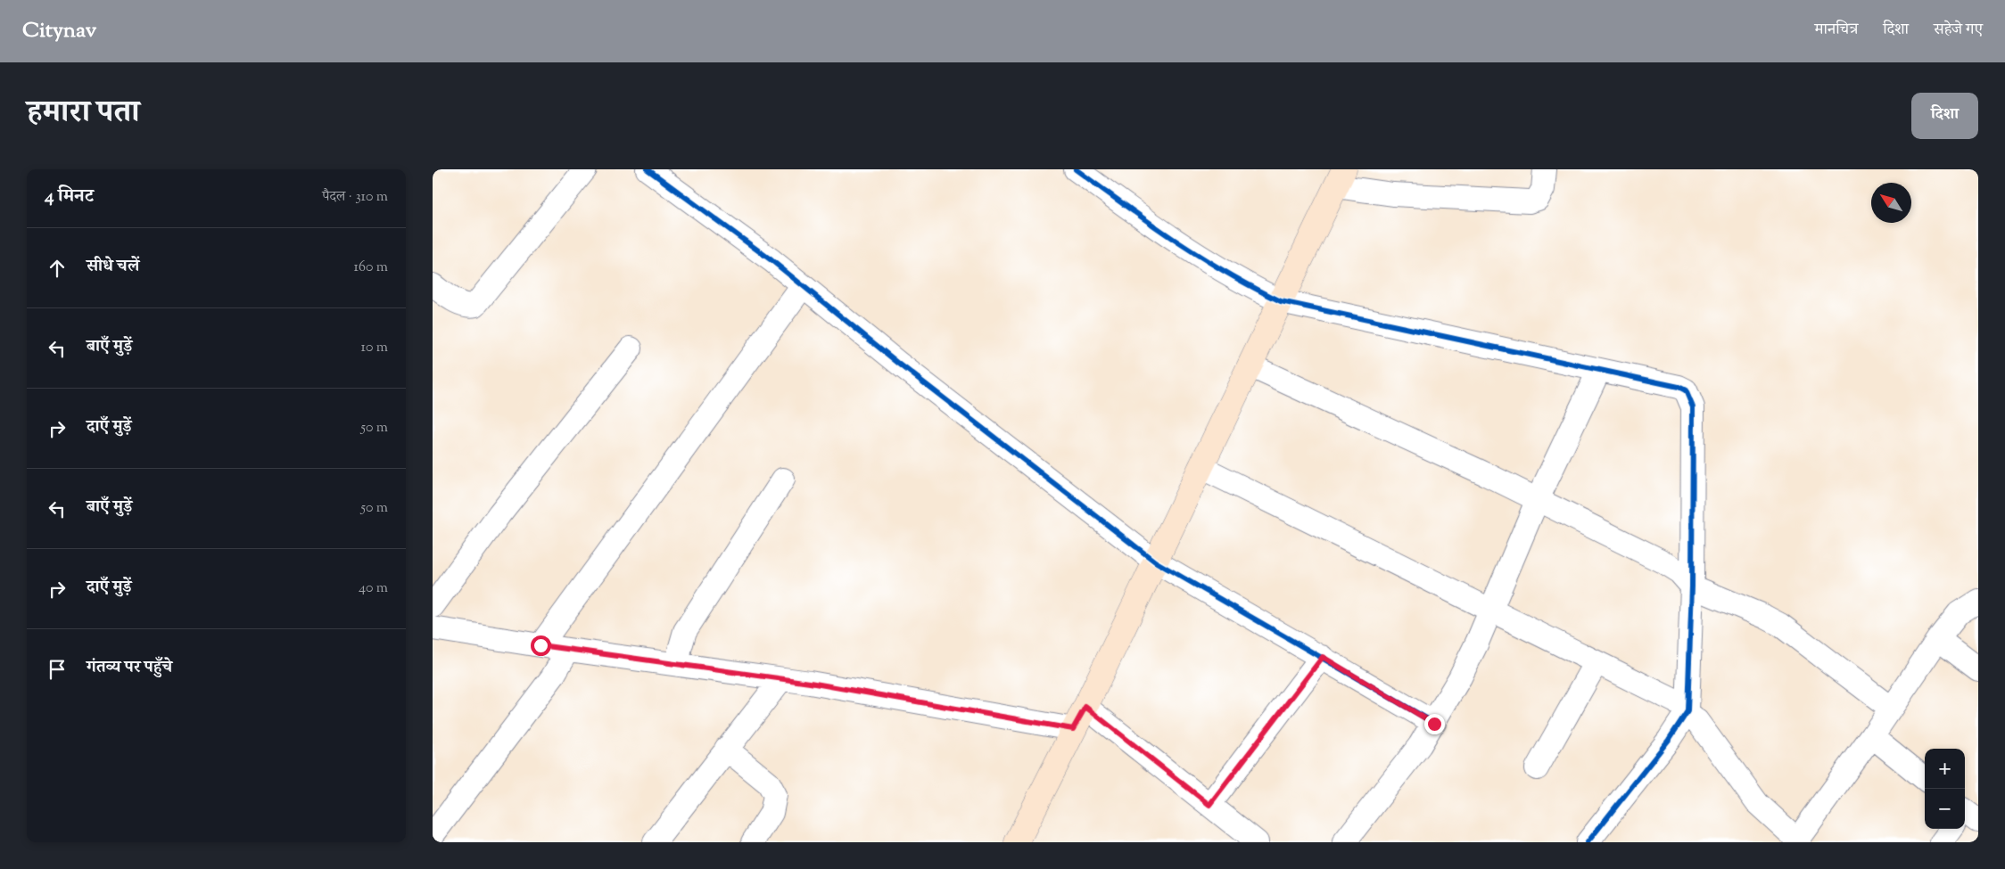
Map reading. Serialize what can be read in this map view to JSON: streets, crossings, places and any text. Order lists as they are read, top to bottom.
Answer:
{
  "north": "top left",
  "page": {
    "header": "Citynav",
    "nav": ["मानचित्र", "दिशा", "सहेजे गए"],
    "title": "हमारा पता",
    "buttons": "दिशा",
    "heading": ["4 मिनट", "पैदल · 310 m"],
    "list": [
      ["सीधे चलें", "160 m"],
      ["बाएँ मुड़ें", "10 m"],
      ["दाएँ मुड़ें", "50 m"],
      ["बाएँ मुड़ें", "50 m"],
      ["दाएँ मुड़ें", "40 m"],
      "गंतव्य पर पहुँचे"
    ],
    "map_buttons": ["+", "−"]
  }
}
